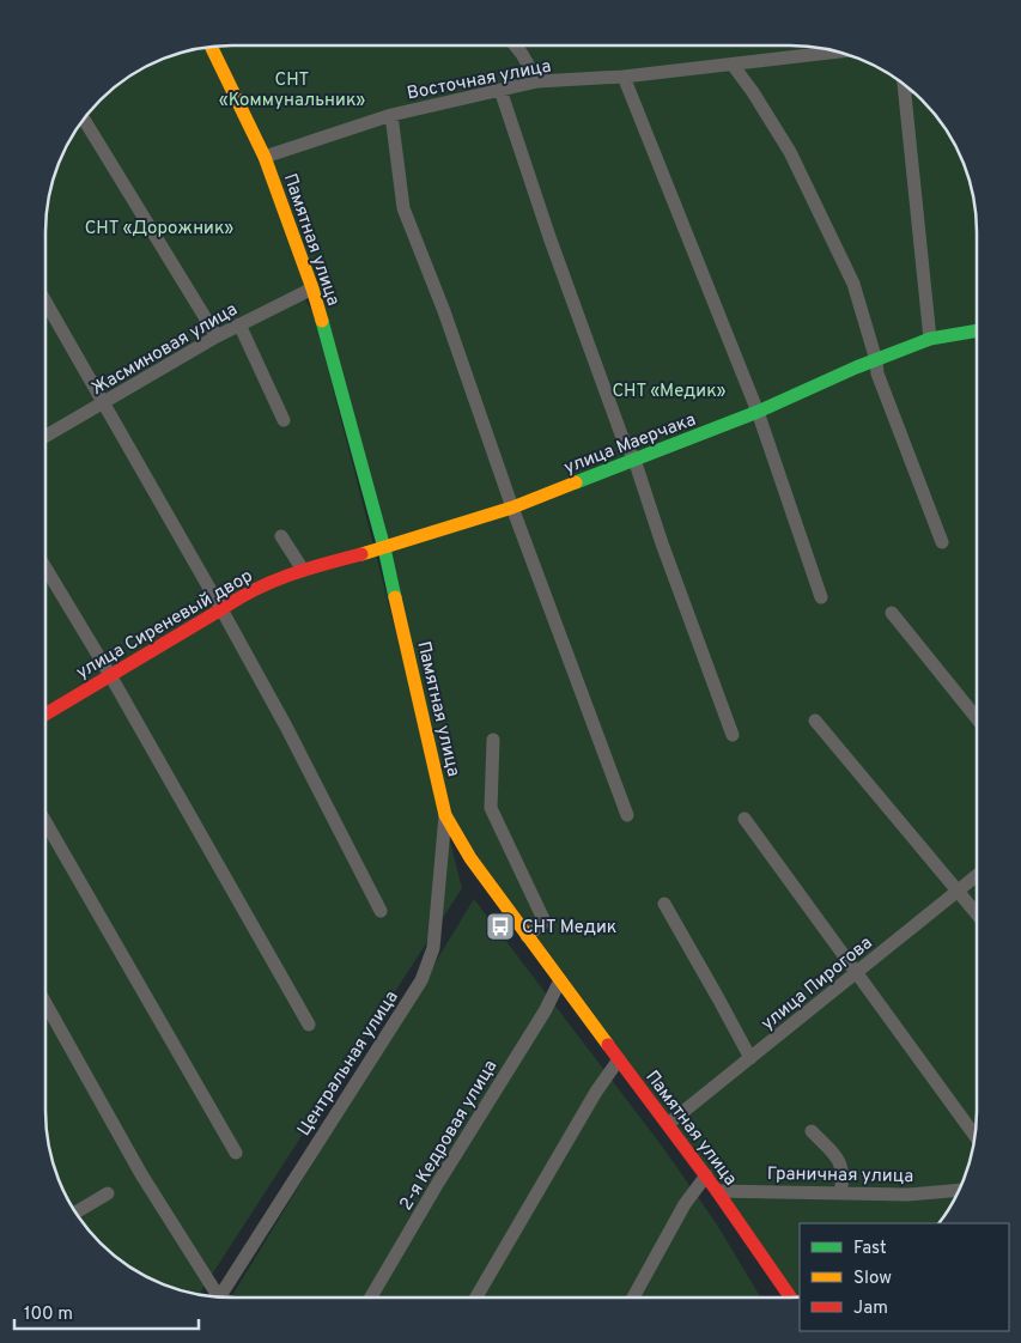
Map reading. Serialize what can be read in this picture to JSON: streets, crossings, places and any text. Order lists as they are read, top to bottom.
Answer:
{
  "streets": {
    "street": [
      "Восточная улица",
      "Памятная улица",
      "Жасминовая улица",
      "улица Маерчака",
      "улица Сиреневый двор",
      "улица Пирогова",
      "Центральная улица",
      "2-я Кедровая улица",
      "Граничная улица"
    ]
  },
  "crossings": [
    ["Восточная улица", "Памятная улица"],
    ["Памятная улица", "Жасминовая улица"],
    ["Памятная улица", "улица Маерчака"],
    ["Памятная улица", "улица Сиреневый двор"],
    ["Памятная улица", "улица Пирогова"],
    ["Памятная улица", "Центральная улица"],
    ["Памятная улица", "2-я Кедровая улица"],
    ["Памятная улица", "Граничная улица"],
    ["улица Маерчака", "улица Сиреневый двор"]
  ],
  "parks": ["СНТ «Коммунальник»", "СНТ «Дорожник»", "СНТ «Медик»"],
  "places": {
    "bus stop": ["СНТ Медик"]
  },
  "legend": ["Fast", "Slow", "Jam"],
  "scale_bar": "100 m"
}
